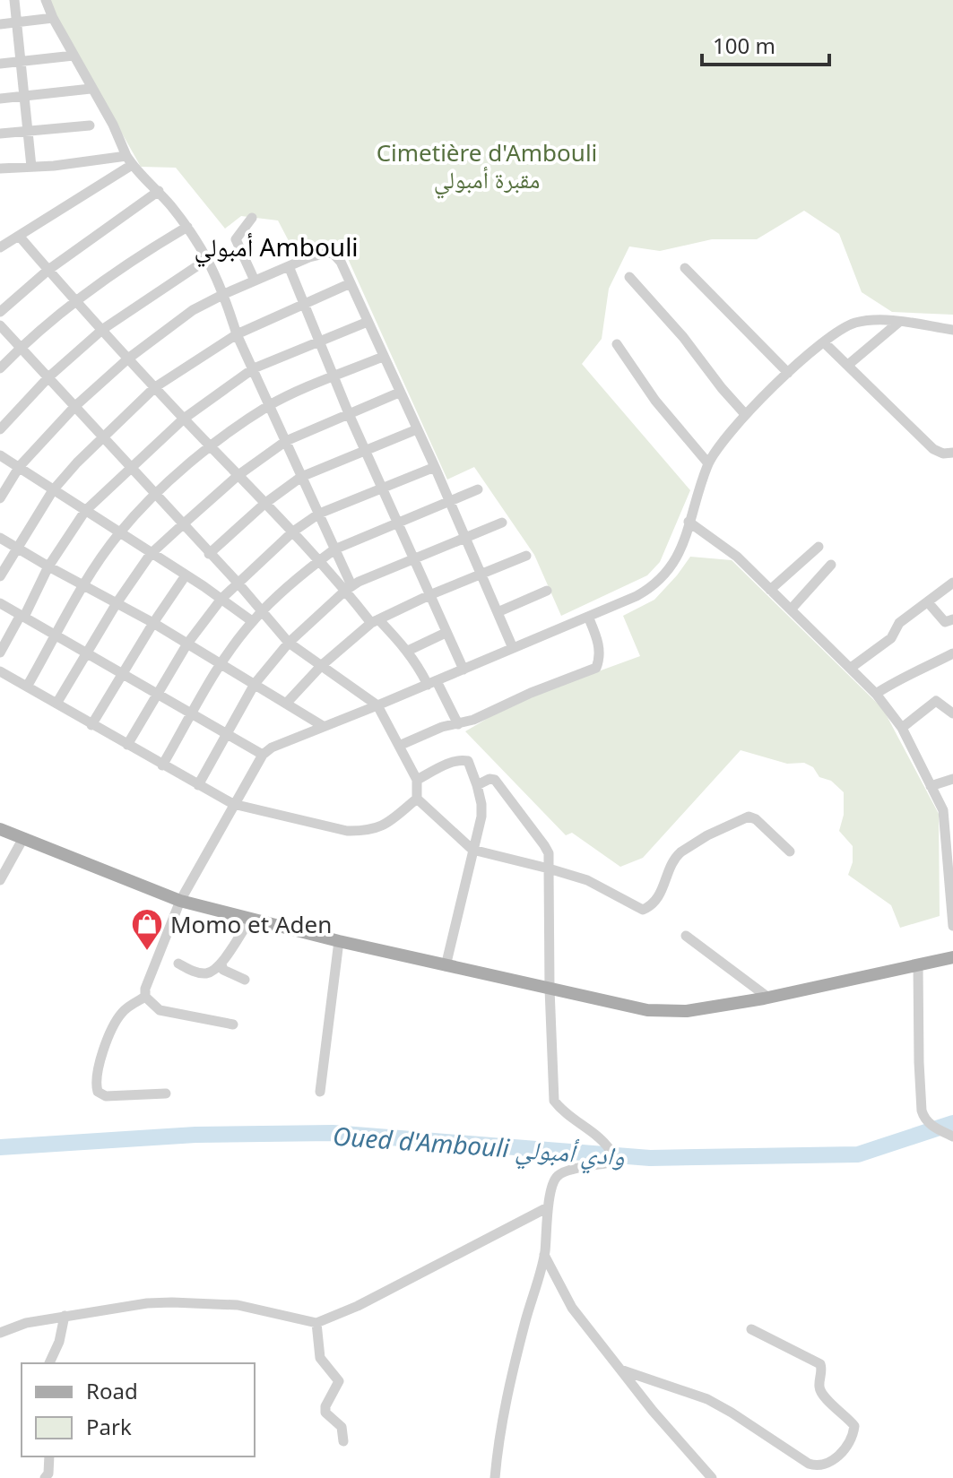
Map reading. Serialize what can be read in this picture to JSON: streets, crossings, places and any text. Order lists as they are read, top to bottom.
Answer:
{
  "districts": ["أمبولي Ambouli"],
  "water": ["Oued d'Ambouli وادي أمبولي"],
  "parks": ["Cimetière d'Ambouli مقبرة أمبولي"],
  "places": {
    "shop": ["Momo et Aden"]
  },
  "legend": ["Road", "Park"],
  "scale_bar": "100 m"
}
